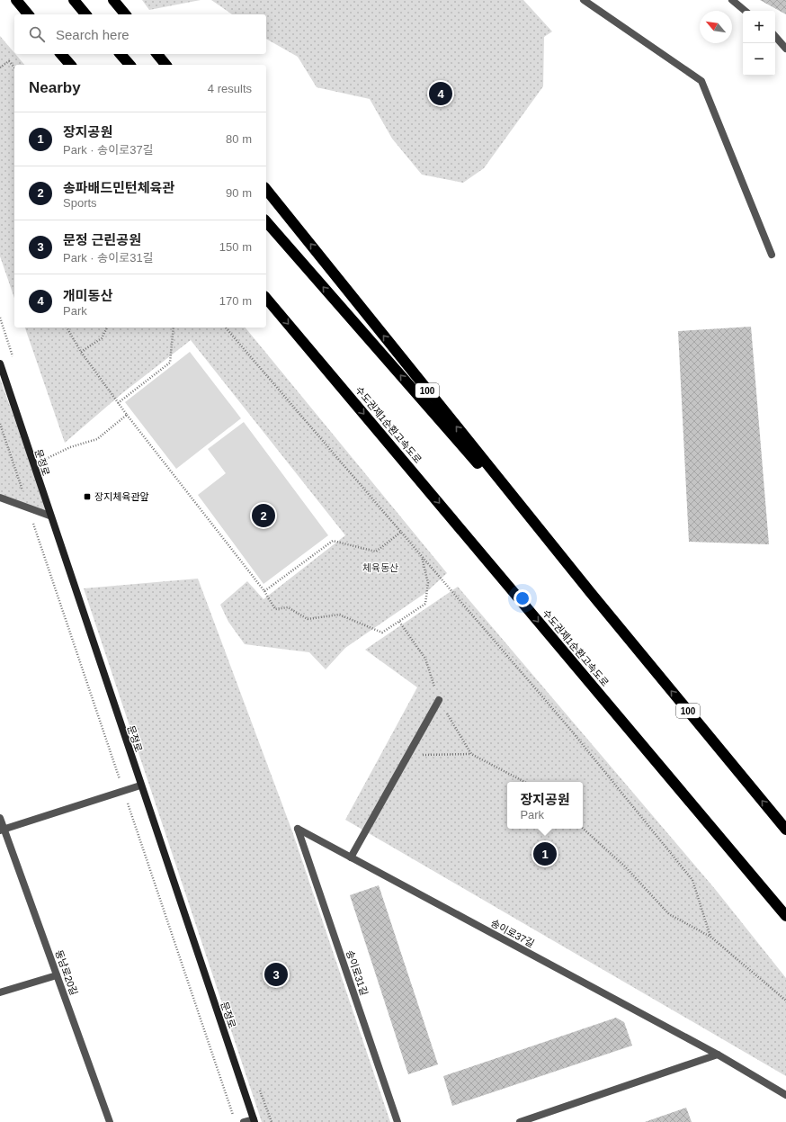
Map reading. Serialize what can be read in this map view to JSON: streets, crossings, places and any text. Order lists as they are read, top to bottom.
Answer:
{
  "streets": {
    "highway": ["100", "수도권제1순환고속도로"],
    "street": [
      "문정로",
      "송이로37길",
      "동남로20길",
      "송이로31길"
    ]
  },
  "crossings": [
    ["송이로37길", "송이로31길"]
  ],
  "parks": ["체육동산"],
  "places": {
    "transit": ["장지체육관앞"]
  },
  "north": "top left",
  "page": {
    "map_buttons": ["+", "−"],
    "search": "Search here",
    "heading": ["Nearby", "4 results"],
    "pins": [
      "4",
      "2",
      "1",
      "3"
    ],
    "list": [
      {
        "mark": "1",
        "name": "장지공원",
        "note": "Park · 송이로37길",
        "value": "80 m"
      },
      {
        "mark": "2",
        "name": "송파배드민턴체육관",
        "note": "Sports",
        "value": "90 m"
      },
      {
        "mark": "3",
        "name": "문정 근린공원",
        "note": "Park · 송이로31길",
        "value": "150 m"
      },
      {
        "mark": "4",
        "name": "개미동산",
        "note": "Park",
        "value": "170 m"
      }
    ],
    "popup": ["장지공원", "Park"]
  }
}
